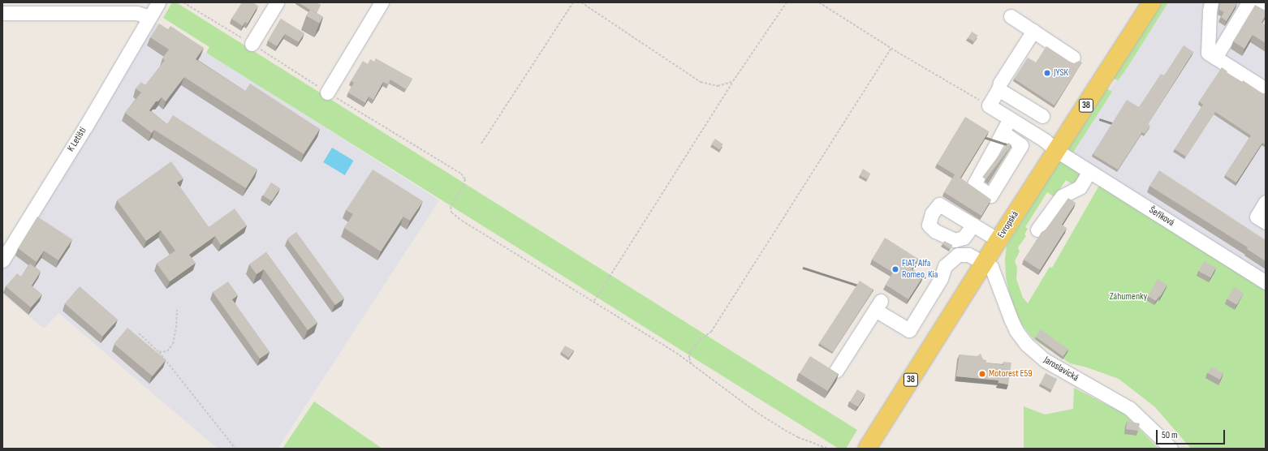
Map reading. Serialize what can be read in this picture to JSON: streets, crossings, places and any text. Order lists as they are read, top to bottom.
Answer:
{
  "streets": {
    "main road": ["38", "Evropská"],
    "street": ["K Letišti", "Šeříková", "Jaroslavická"]
  },
  "crossings": [
    ["Šeříková", "Evropská"],
    ["Evropská", "Jaroslavická"]
  ],
  "parks": ["Záhumenky"],
  "places": ["JYSK", "FIAT, Alfa Romeo, Kia", "Motorest E59"],
  "scale_bar": "50 m"
}
